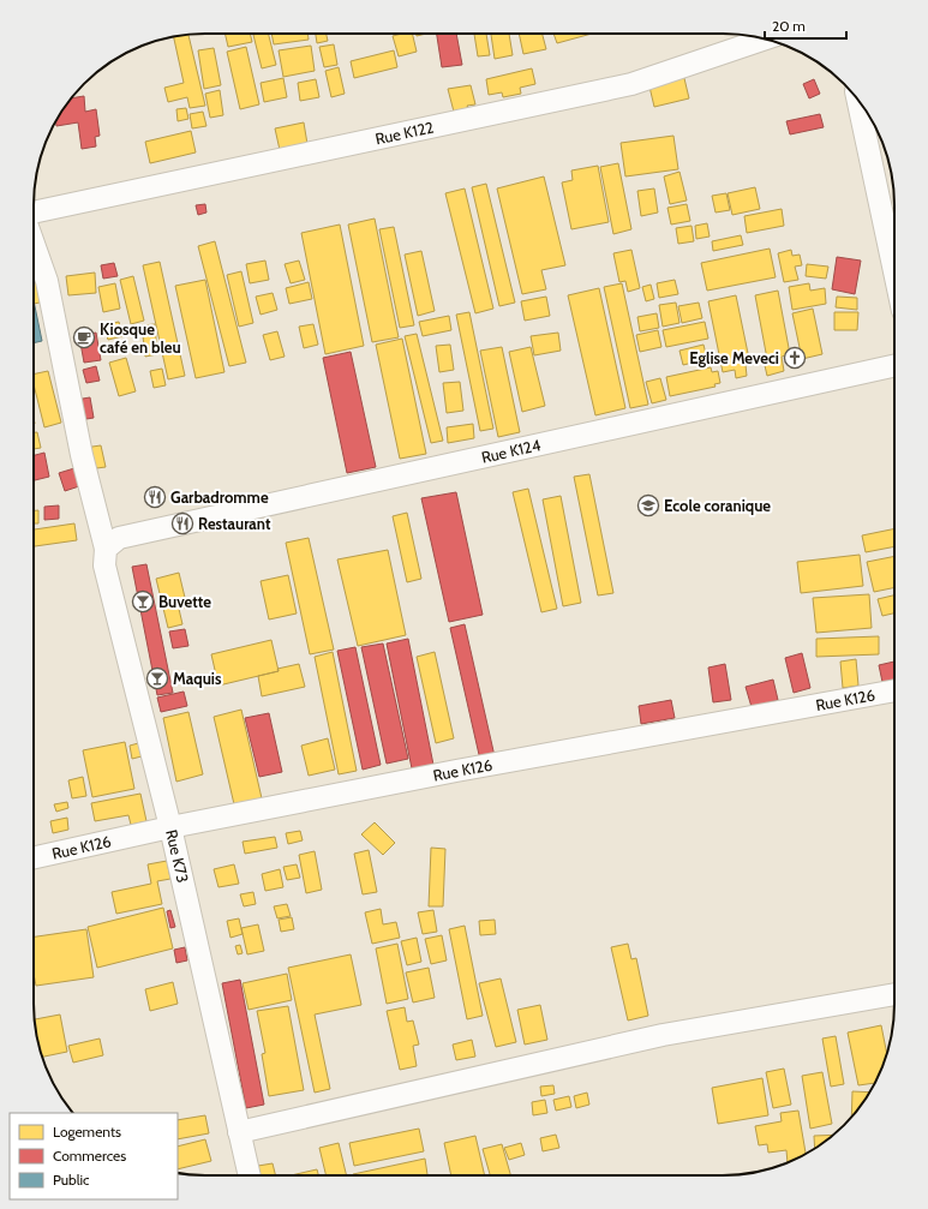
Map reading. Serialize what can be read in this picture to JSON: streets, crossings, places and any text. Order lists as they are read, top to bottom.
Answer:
{
  "streets": {
    "street": [
      "Rue K122",
      "Rue K124",
      "Rue K126",
      "Rue K73"
    ]
  },
  "crossings": [
    ["Rue K124", "Rue K73"],
    ["Rue K126", "Rue K73"]
  ],
  "places": {
    "cafe": ["Kiosque café en bleu"],
    "church": ["Eglise Meveci"],
    "restaurant": ["Garbadromme", "Restaurant"],
    "school or university": ["Ecole coranique"],
    "bar": ["Buvette", "Maquis"]
  },
  "legend": ["Logements", "Commerces", "Public"],
  "scale_bar": "20 m"
}
